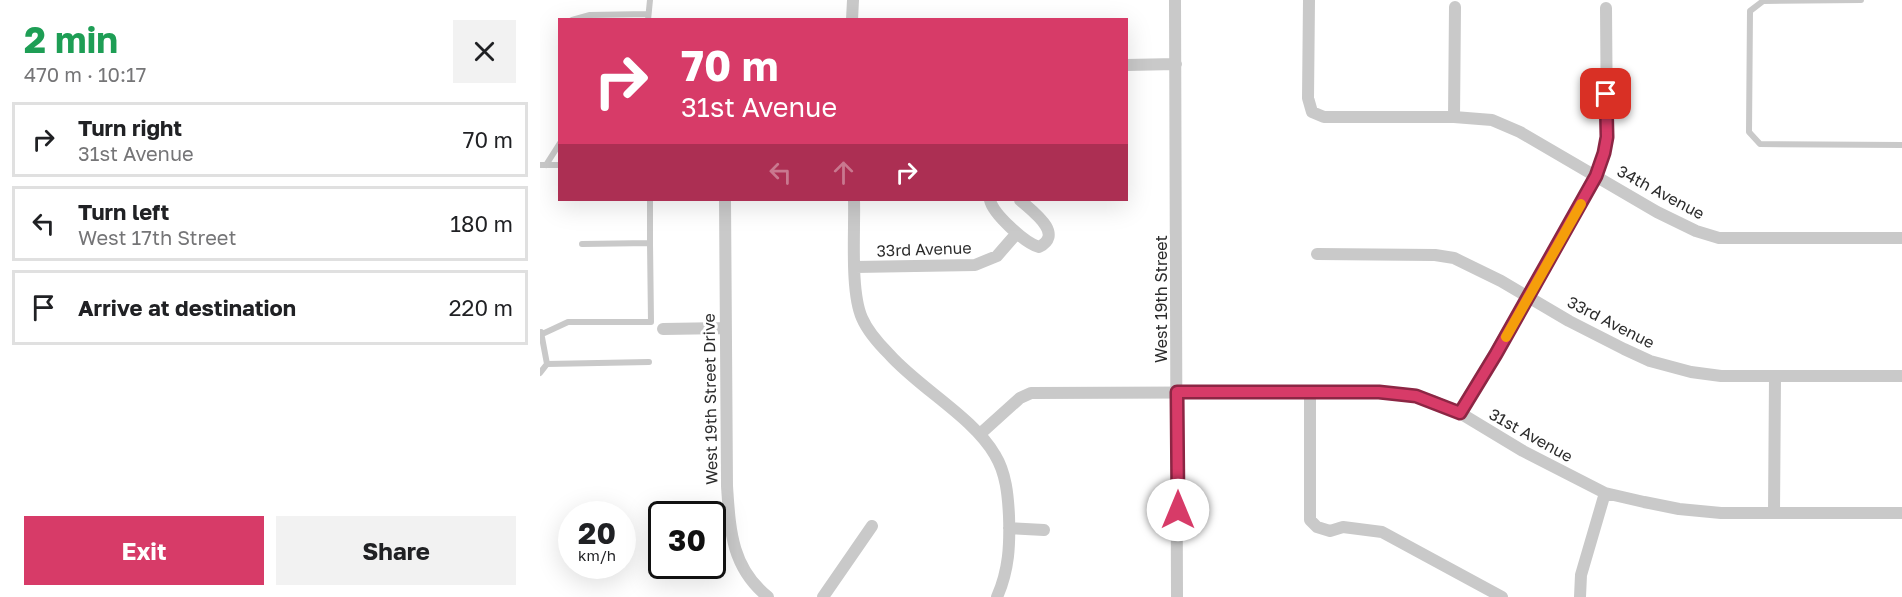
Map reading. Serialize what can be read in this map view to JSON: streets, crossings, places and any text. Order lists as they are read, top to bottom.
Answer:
{
  "streets": {
    "street": [
      "34th Avenue",
      "33rd Avenue",
      "West 19th Street",
      "West 19th Street Drive",
      "31st Avenue"
    ]
  },
  "crossings": [
    ["West 19th Street", "31st Avenue"]
  ],
  "page": {
    "heading": ["2 min", "470 m · 10:17"],
    "turn": ["70 m", "31st Avenue"],
    "list": [
      {
        "name": "Turn right",
        "note": "31st Avenue",
        "value": "70 m"
      },
      {
        "name": "Turn left",
        "note": "West 17th Street",
        "value": "180 m"
      },
      {
        "name": "Arrive at destination",
        "value": "220 m"
      }
    ],
    "speed": "20 km/h",
    "limit": "30",
    "buttons": ["Exit", "Share"]
  }
}
